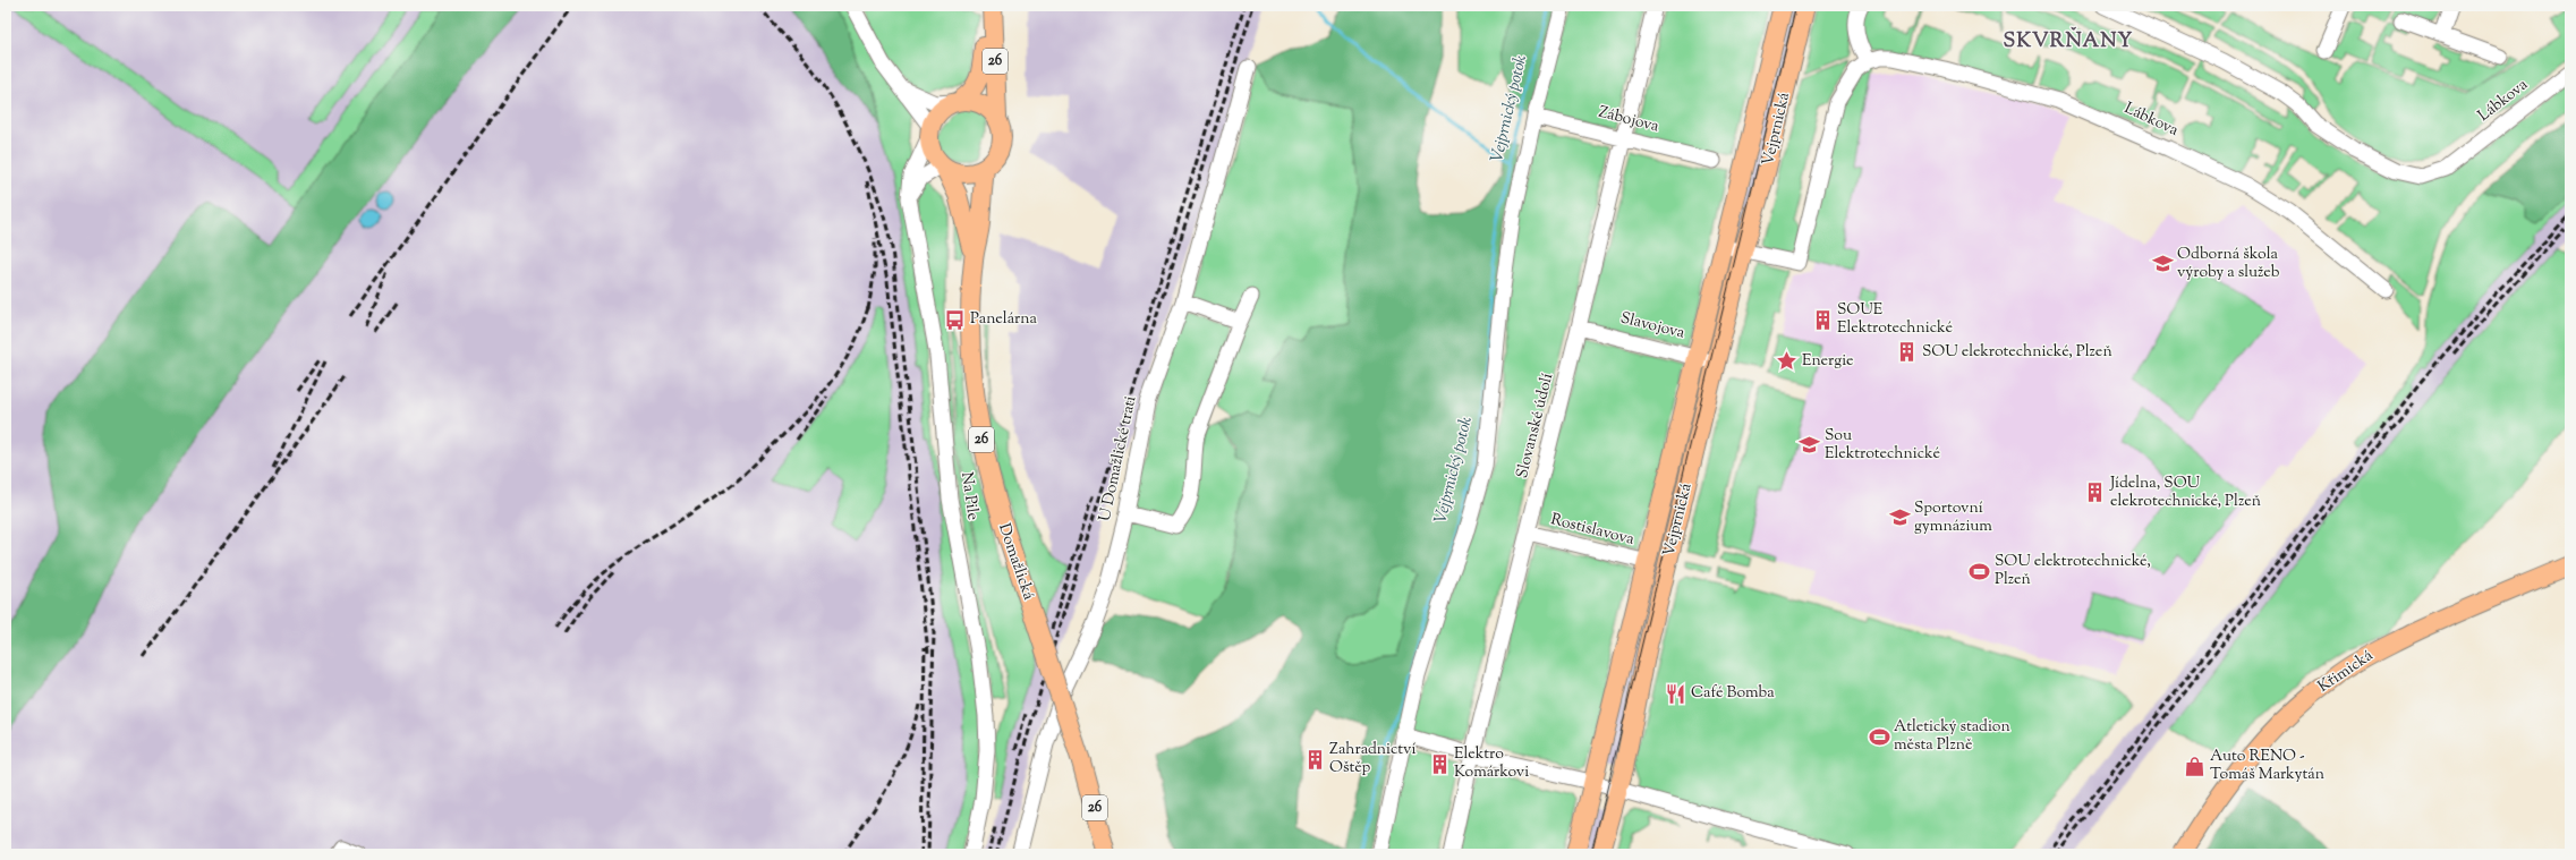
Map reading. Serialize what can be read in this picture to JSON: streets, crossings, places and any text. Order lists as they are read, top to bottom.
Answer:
{
  "streets": {
    "main road": [
      "26",
      "Vejprnická",
      "Domažlická",
      "Křimická"
    ],
    "street": [
      "Lábkova",
      "Zábojova",
      "Slavojova",
      "Slovanské údolí",
      "U Domažlické trati",
      "Na Pile",
      "Rostislavova"
    ]
  },
  "crossings": [
    ["26", "Na Pile"],
    ["26", "Domažlická"],
    ["Zábojova", "Slovanské údolí"],
    ["Vejprnická", "Slavojova"],
    ["Vejprnická", "Rostislavova"],
    ["Slavojova", "Slovanské údolí"],
    ["Slovanské údolí", "Rostislavova"],
    ["Na Pile", "Domažlická"]
  ],
  "districts": ["SKVRŇANY"],
  "water": ["Vejprnický potok"],
  "places": {
    "school or university": ["Odborná škola výroby a služeb", "Sou Elektrotechnické", "Sportovní gymnázium"],
    "bus stop": ["Panelárna"],
    "building": [
      "SOUE Elektrotechnické",
      "SOU elekrotechnické, Plzeň",
      "Jídelna, SOU elekrotechnické, Plzeň",
      "Zahradnictví Oštěp",
      "Elektro Komárkovi"
    ],
    "place": ["Energie"],
    "sports": ["SOU elektrotechnické, Plzeň", "Atletický stadion města Plzně"],
    "restaurant": ["Café Bomba"],
    "shop": ["Auto RENO - Tomáš Markytán"]
  }
}
